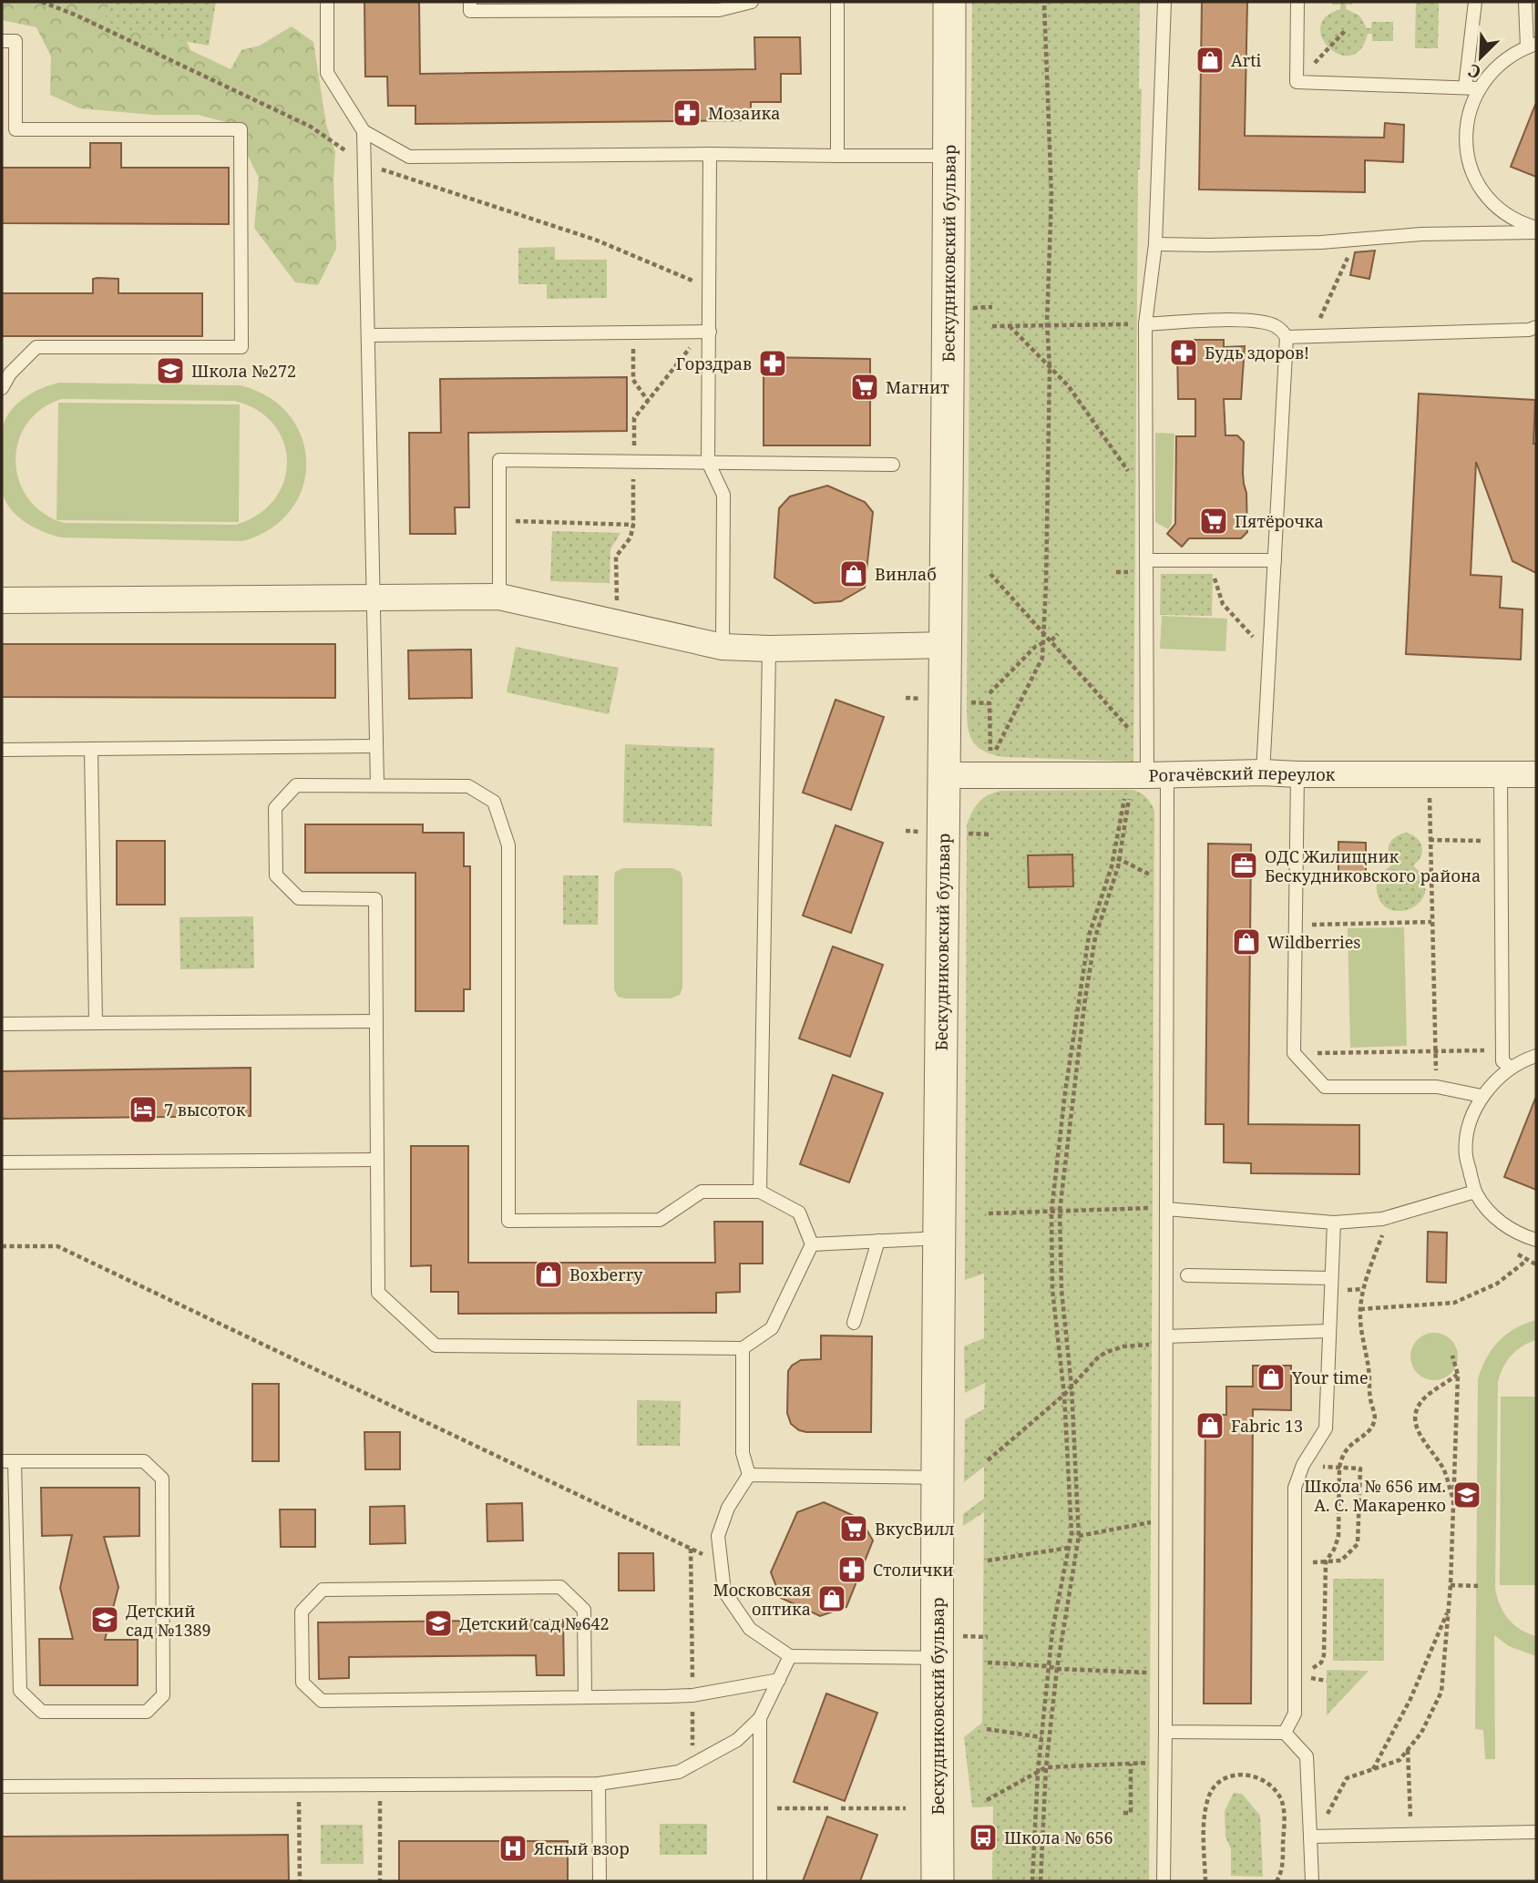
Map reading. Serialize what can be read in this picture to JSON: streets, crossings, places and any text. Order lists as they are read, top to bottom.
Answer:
{
  "streets": {
    "street": ["Бескудниковский бульвар", "Рогачёвский переулок"]
  },
  "crossings": [
    ["Бескудниковский бульвар", "Рогачёвский переулок"]
  ],
  "places": {
    "shop": [
      "Arti",
      "Винлаб",
      "Wildberries",
      "Boxberry",
      "Your time",
      "Fabric 13",
      "Московская оптика"
    ],
    "pharmacy": [
      "Мозаика",
      "Будь здоров!",
      "Горздрав",
      "Столички"
    ],
    "school or university": [
      "Школа №272",
      "Школа № 656 им. А. С. Макаренко",
      "Детский сад №1389",
      "Детский сад №642"
    ],
    "supermarket": ["Магнит", "Пятёрочка", "ВкусВилл"],
    "office": ["ОДС Жилищник Бескудниковского района"],
    "hotel": ["7 высоток"],
    "bus stop": ["Школа № 656"],
    "hospital": ["Ясный взор"]
  },
  "north": "bottom left"
}
